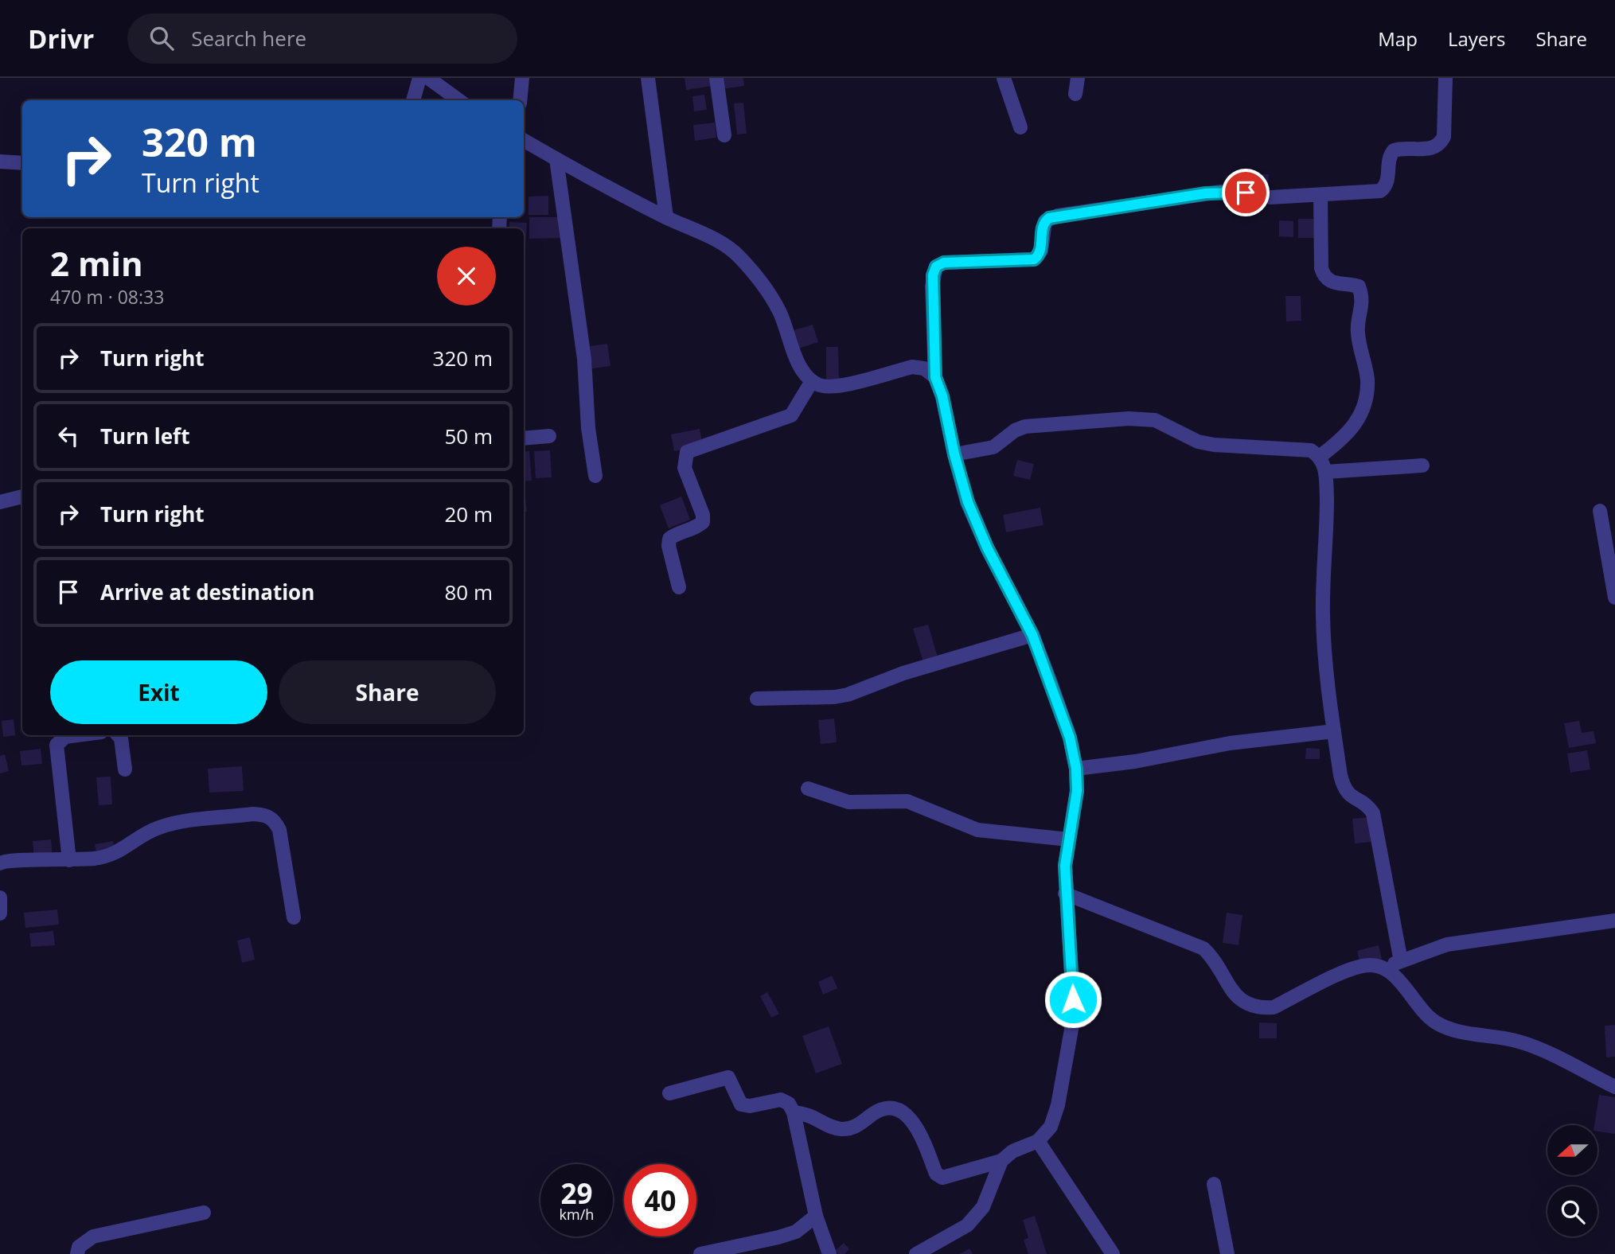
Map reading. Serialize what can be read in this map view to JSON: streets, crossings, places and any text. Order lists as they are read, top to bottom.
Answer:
{
  "north": "left",
  "page": {
    "header": "Drivr",
    "search": "Search here",
    "nav": ["Map", "Layers", "Share"],
    "turn": ["320 m", "Turn right"],
    "heading": ["2 min", "470 m · 08:33"],
    "list": [
      {
        "name": "Turn right",
        "value": "320 m"
      },
      {
        "name": "Turn left",
        "value": "50 m"
      },
      {
        "name": "Turn right",
        "value": "20 m"
      },
      {
        "name": "Arrive at destination",
        "value": "80 m"
      }
    ],
    "buttons": ["Exit", "Share"],
    "speed": "29 km/h",
    "limit": "40"
  }
}
